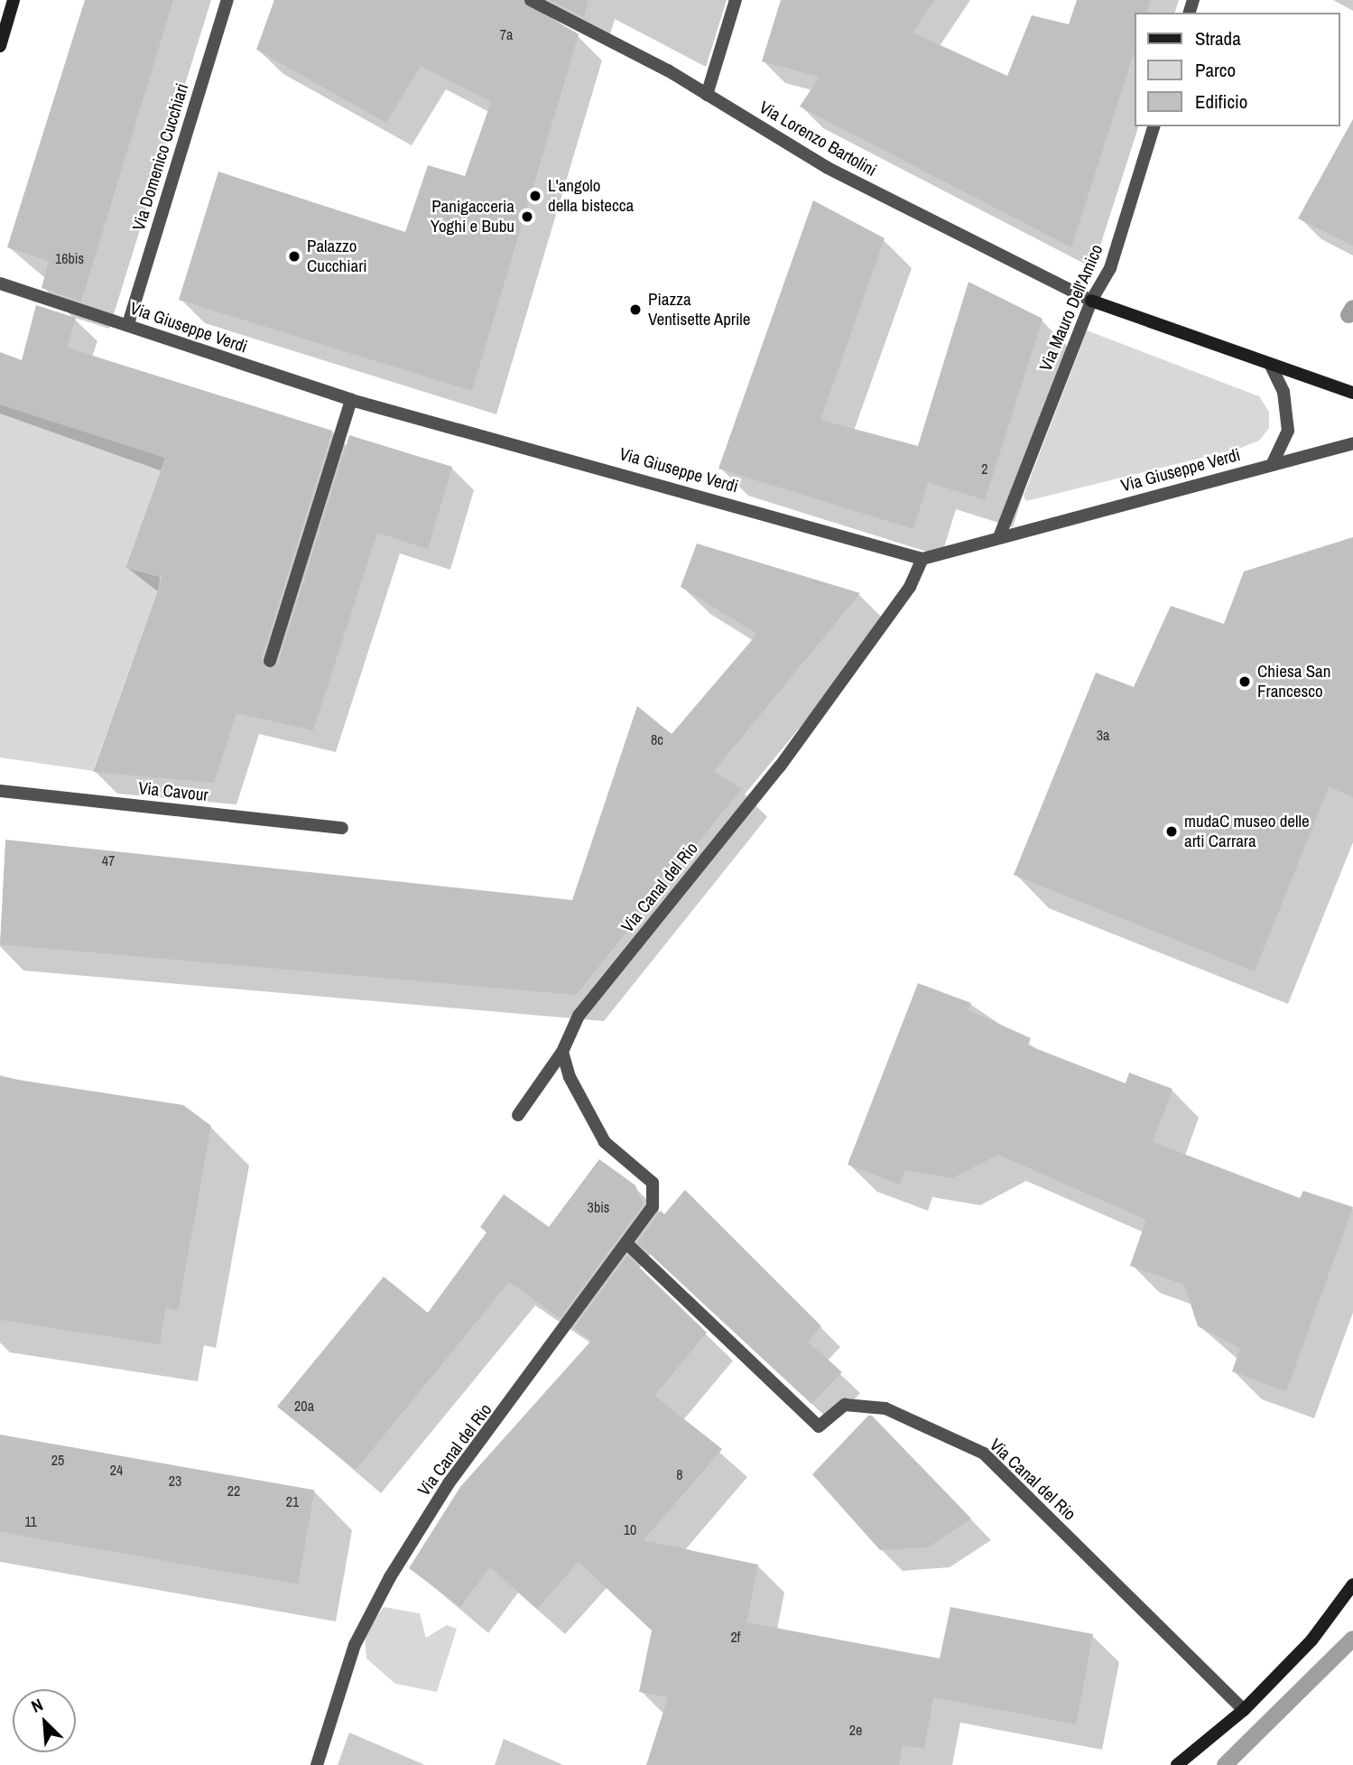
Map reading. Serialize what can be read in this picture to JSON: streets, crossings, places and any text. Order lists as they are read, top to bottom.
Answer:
{
  "streets": {
    "street": [
      "Via Lorenzo Bartolini",
      "Via Domenico Cucchiari",
      "Via Mauro Dell'Amico",
      "Via Giuseppe Verdi",
      "Via Cavour",
      "Via Canal del Rio"
    ]
  },
  "crossings": [
    ["Via Lorenzo Bartolini", "Via Mauro Dell'Amico"],
    ["Via Domenico Cucchiari", "Via Giuseppe Verdi"],
    ["Via Mauro Dell'Amico", "Via Giuseppe Verdi"],
    ["Via Giuseppe Verdi", "Via Canal del Rio"]
  ],
  "places": [
    "L'angolo della bistecca",
    "Panigacceria Yoghi e Bubu",
    "Palazzo Cucchiari",
    "Piazza Ventisette Aprile",
    "Chiesa San Francesco",
    "mudaC museo delle arti Carrara"
  ],
  "house_numbers": [
    "7a",
    "16bis",
    "2",
    "3a",
    "8c",
    "47",
    "3bis",
    "20a",
    "25",
    "24",
    "8",
    "23",
    "22",
    "21",
    "11",
    "10",
    "2f",
    "2e"
  ],
  "legend": ["Strada", "Parco", "Edificio"],
  "north": "top left"
}
